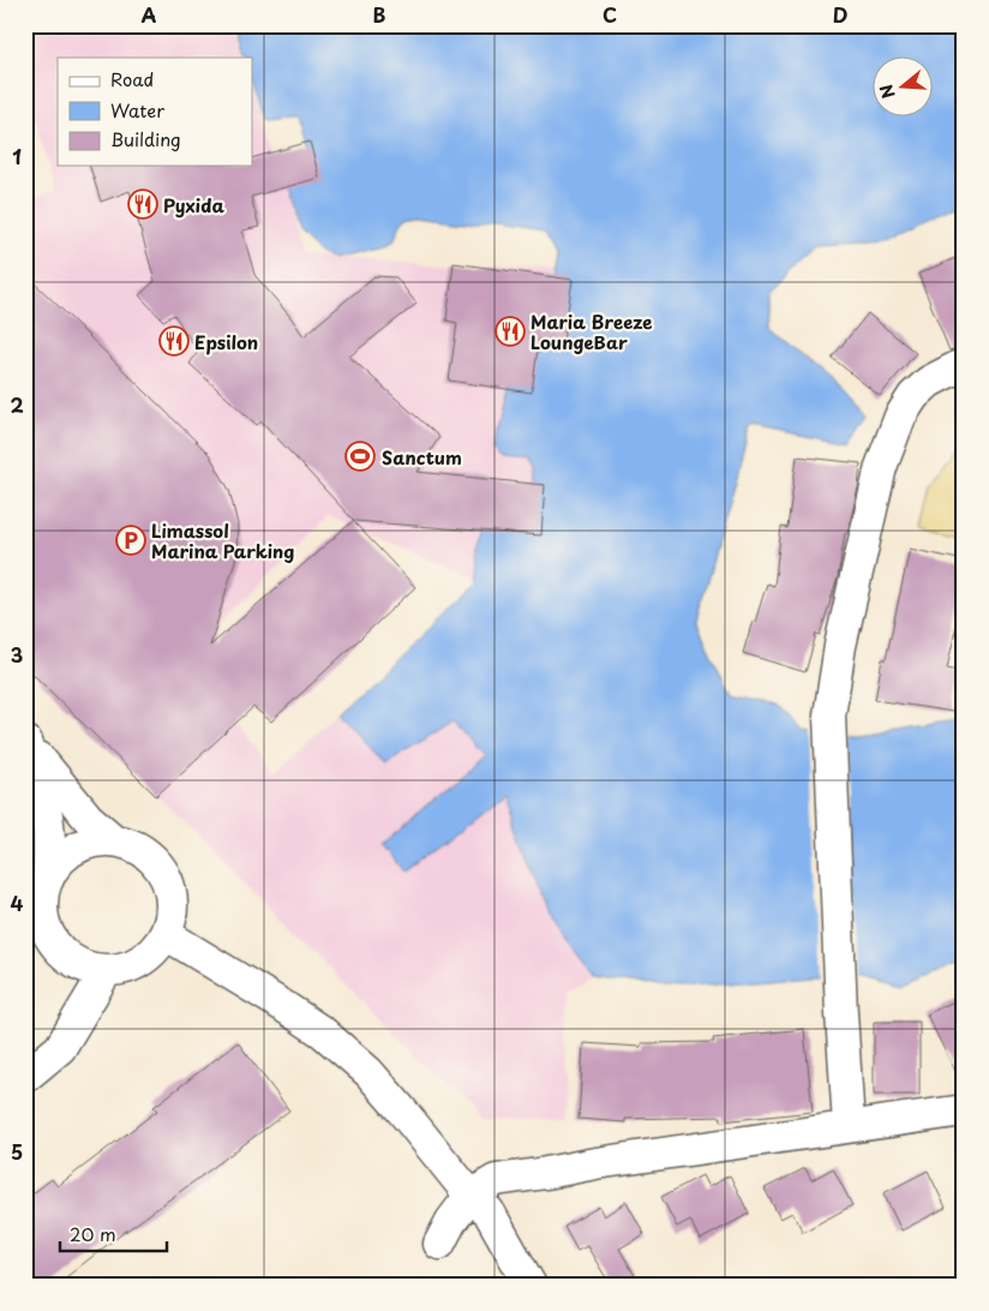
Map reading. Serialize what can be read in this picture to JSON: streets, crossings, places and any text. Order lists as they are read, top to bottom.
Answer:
{
  "places": {
    "restaurant": ["Pyxida", "Maria Breeze LoungeBar", "Epsilon"],
    "sports": ["Sanctum"],
    "parking": ["Limassol Marina Parking"]
  },
  "legend": ["Road", "Water", "Building"],
  "scale_bar": "20 m",
  "north": "left",
  "grid": {
    "columns": [
      "A",
      "B",
      "C",
      "D"
    ],
    "rows": [
      "1",
      "2",
      "3",
      "4",
      "5"
    ]
  }
}
